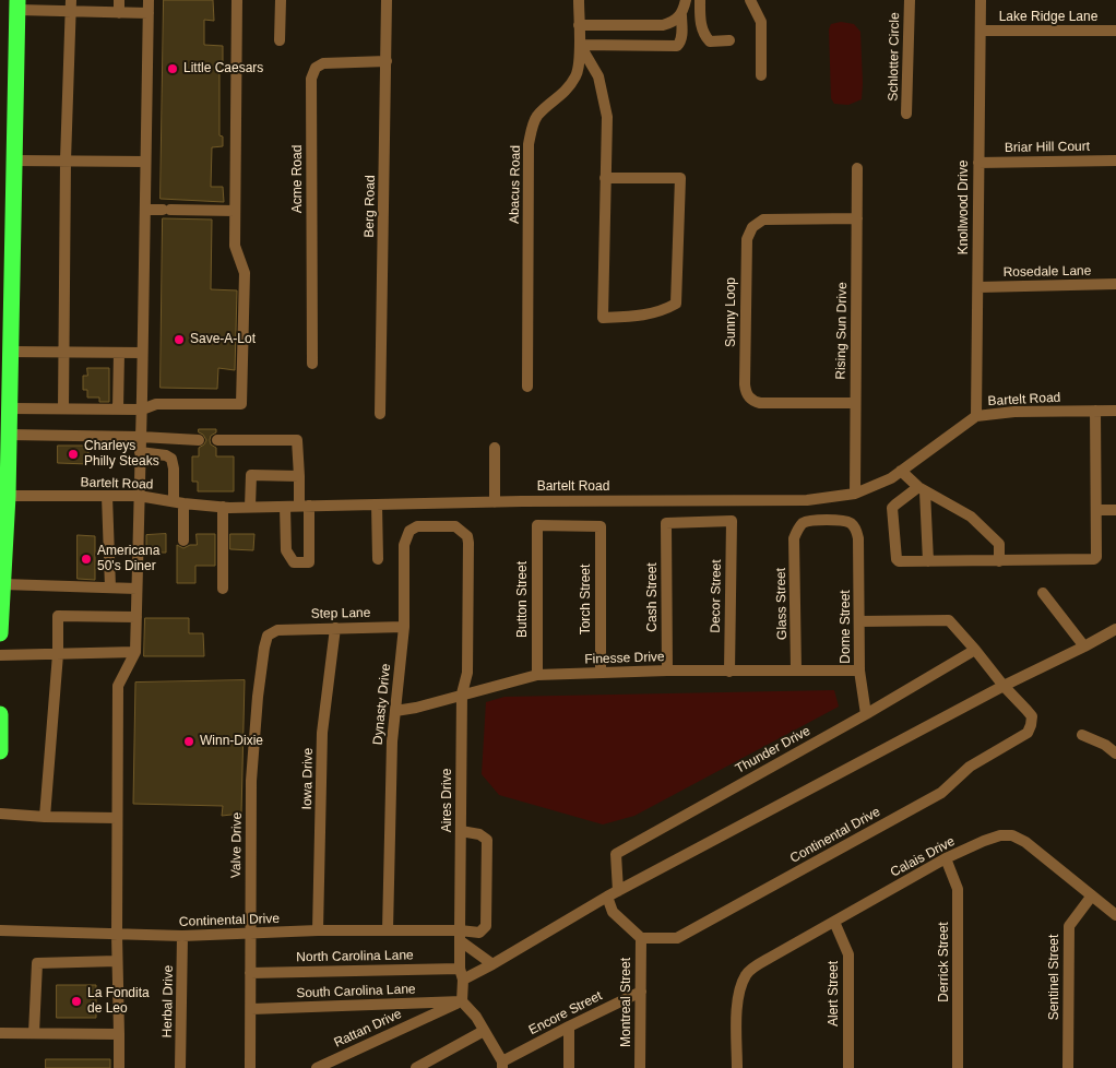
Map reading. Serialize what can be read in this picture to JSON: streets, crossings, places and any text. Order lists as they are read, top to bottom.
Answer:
{
  "streets": {
    "street": [
      "Lake Ridge Lane",
      "Schlotter Circle",
      "Briar Hill Court",
      "Acme Road",
      "Abacus Road",
      "Berg Road",
      "Knollwood Drive",
      "Rosedale Lane",
      "Sunny Loop",
      "Rising Sun Drive",
      "Bartelt Road",
      "Decor Street",
      "Cash Street",
      "Button Street",
      "Torch Street",
      "Glass Street",
      "Step Lane",
      "Dome Street",
      "Finesse Drive",
      "Dynasty Drive",
      "Thunder Drive",
      "Iowa Drive",
      "Aires Drive",
      "Continental Drive",
      "Valve Drive",
      "Calais Drive",
      "North Carolina Lane",
      "Derrick Street",
      "Sentinel Street",
      "South Carolina Lane",
      "Alert Street",
      "Herbal Drive",
      "Montreal Street",
      "Encore Street",
      "Rattan Drive"
    ]
  },
  "crossings": [
    ["Lake Ridge Lane", "Knollwood Drive"],
    ["Briar Hill Court", "Knollwood Drive"],
    ["Acme Road", "Berg Road"],
    ["Knollwood Drive", "Rosedale Lane"],
    ["Knollwood Drive", "Bartelt Road"],
    ["Sunny Loop", "Rising Sun Drive"],
    ["Rising Sun Drive", "Bartelt Road"],
    ["Decor Street", "Cash Street"],
    ["Decor Street", "Finesse Drive"],
    ["Cash Street", "Finesse Drive"],
    ["Button Street", "Torch Street"],
    ["Button Street", "Finesse Drive"],
    ["Torch Street", "Finesse Drive"],
    ["Glass Street", "Dome Street"],
    ["Glass Street", "Finesse Drive"],
    ["Step Lane", "Dynasty Drive"],
    ["Step Lane", "Iowa Drive"],
    ["Step Lane", "Valve Drive"],
    ["Dome Street", "Finesse Drive"],
    ["Dome Street", "Thunder Drive"],
    ["Finesse Drive", "Dynasty Drive"],
    ["Finesse Drive", "Aires Drive"],
    ["Dynasty Drive", "Aires Drive"],
    ["Dynasty Drive", "Continental Drive"],
    ["Iowa Drive", "Continental Drive"],
    ["Aires Drive", "Continental Drive"],
    ["Aires Drive", "North Carolina Lane"],
    ["Aires Drive", "South Carolina Lane"],
    ["Aires Drive", "Rattan Drive"],
    ["Continental Drive", "Valve Drive"],
    ["Continental Drive", "Herbal Drive"],
    ["Continental Drive", "Montreal Street"],
    ["Valve Drive", "North Carolina Lane"],
    ["Valve Drive", "South Carolina Lane"],
    ["Calais Drive", "Derrick Street"],
    ["Calais Drive", "Sentinel Street"],
    ["Calais Drive", "Alert Street"],
    ["South Carolina Lane", "Rattan Drive"],
    ["Montreal Street", "Encore Street"]
  ],
  "places": [
    "Little Caesars",
    "Save-A-Lot",
    "Charleys Philly Steaks",
    "Americana 50's Diner",
    "Winn-Dixie",
    "La Fondita de Leo"
  ]
}
